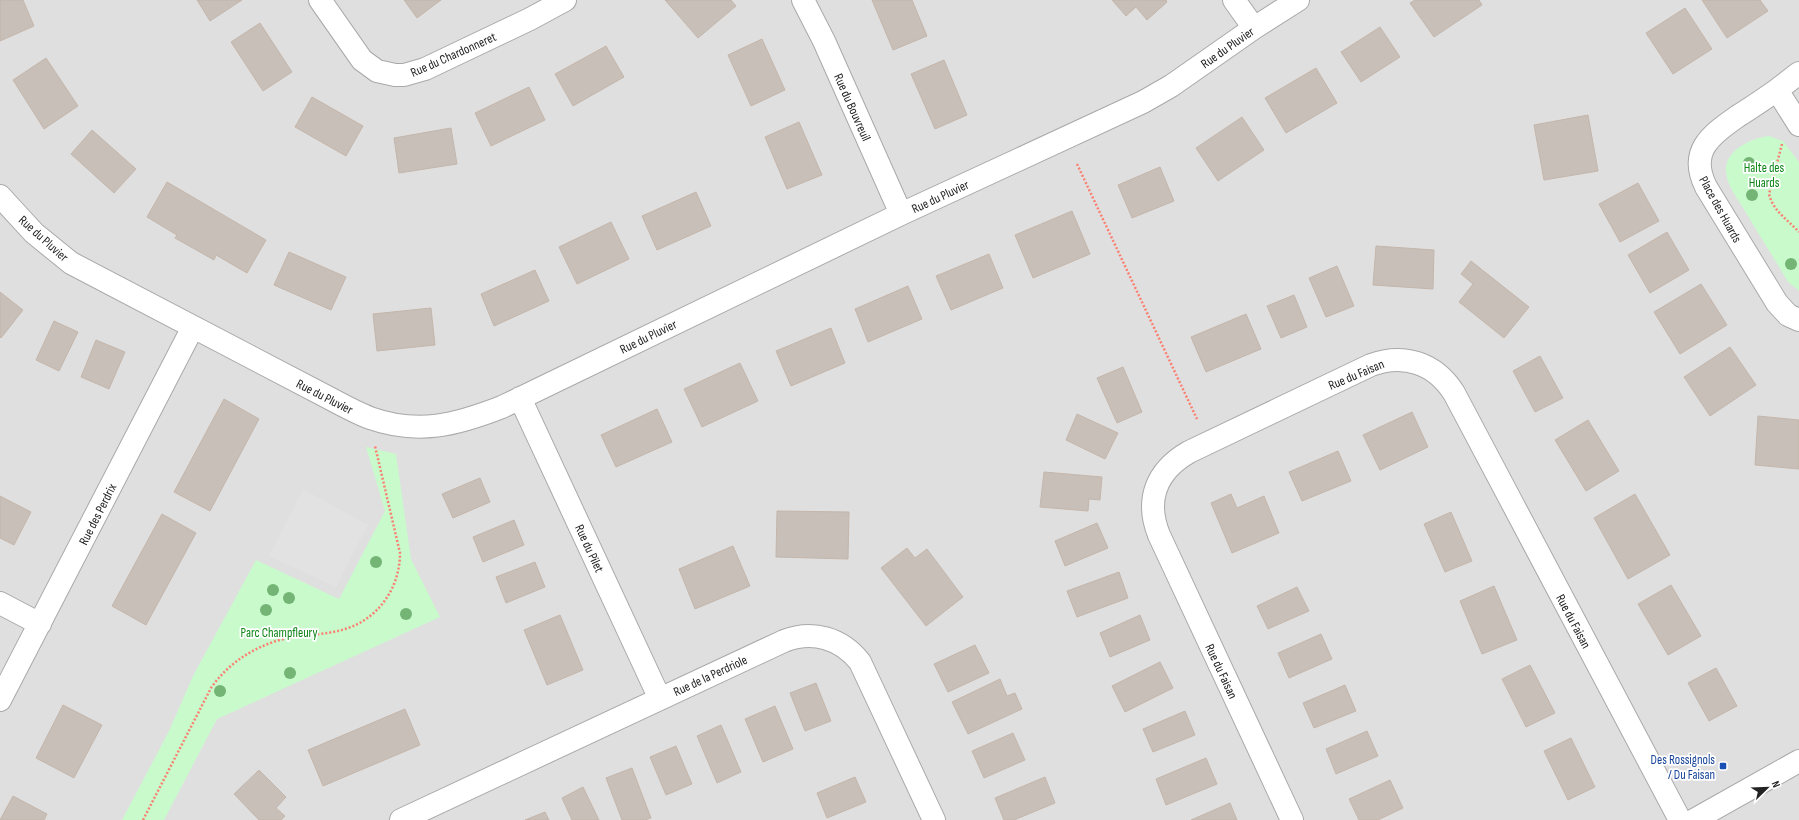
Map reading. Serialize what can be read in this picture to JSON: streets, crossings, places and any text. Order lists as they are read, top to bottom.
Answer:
{
  "streets": {
    "street": [
      "Rue du Pluvier",
      "Rue du Chardonneret",
      "Rue du Bouvreuil",
      "Place des Huards",
      "Rue du Faisan",
      "Rue des Perdrix",
      "Rue du Pilet",
      "Rue de la Perdriole"
    ]
  },
  "crossings": [
    ["Rue du Pluvier", "Rue du Bouvreuil"],
    ["Rue du Pluvier", "Rue des Perdrix"],
    ["Rue du Pluvier", "Rue du Pilet"],
    ["Rue du Pilet", "Rue de la Perdriole"]
  ],
  "parks": ["Halte des Huards", "Parc Champfleury"],
  "places": {
    "transit": ["Des Rossignols / Du Faisan"]
  },
  "north": "top right"
}
